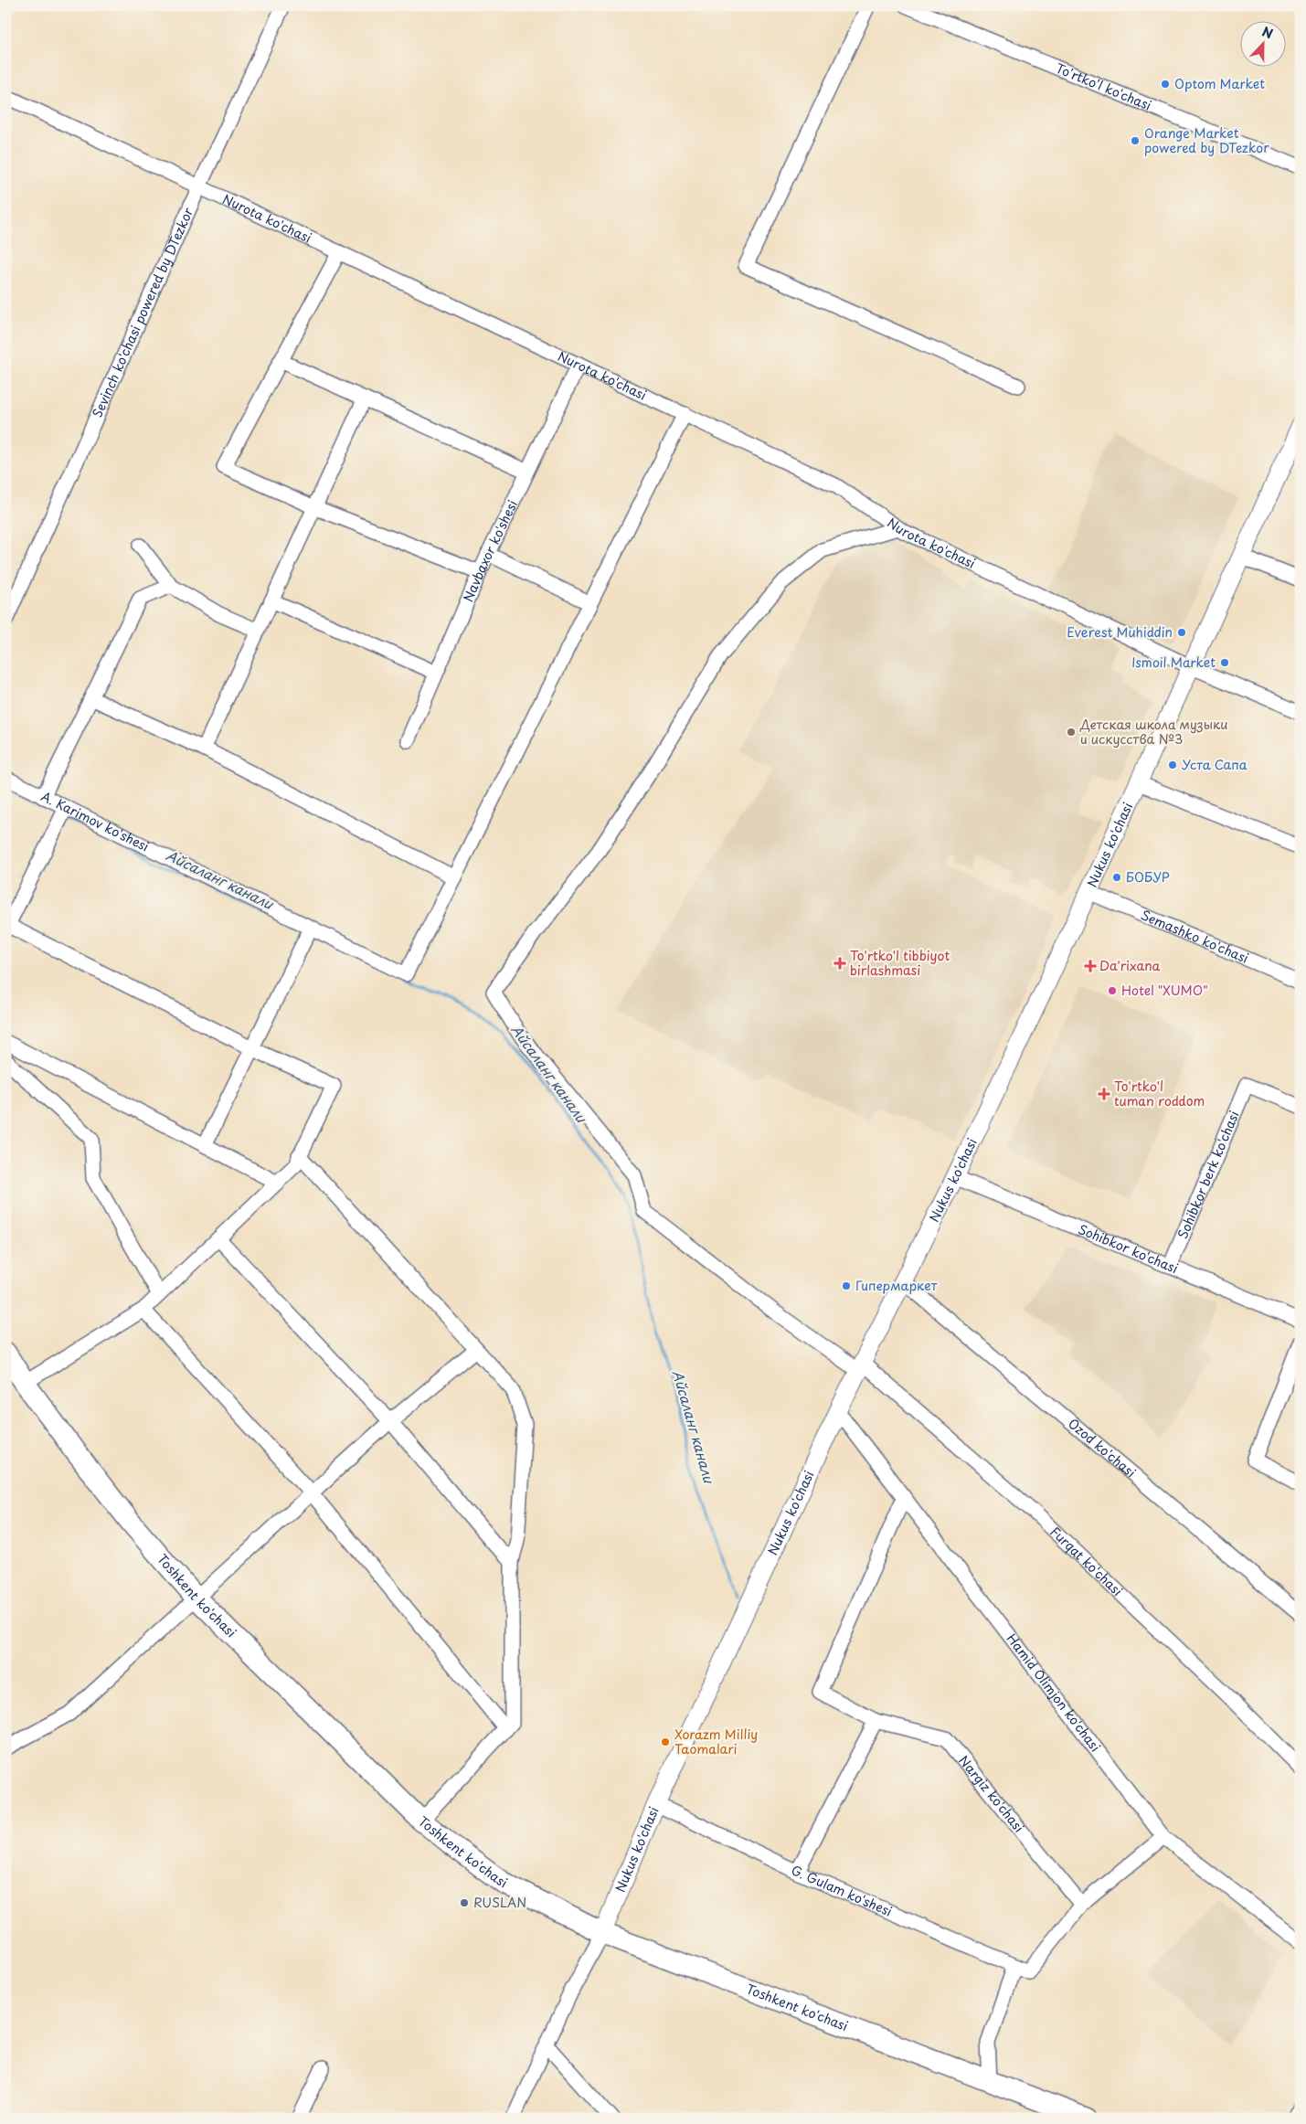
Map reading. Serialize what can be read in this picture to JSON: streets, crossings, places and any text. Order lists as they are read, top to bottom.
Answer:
{
  "streets": {
    "highway": ["Toshkent ko'chasi"],
    "main road": ["Nukus ko'chasi"],
    "street": [
      "To'rtko'l ko'chasi",
      "Nurota ko'chasi",
      "Sevinch ko'chasi powered by DTezkor",
      "Navbaxor ko'shesi",
      "A. Karimov ko'shesi",
      "Semashko ko'chasi",
      "Sohibkor berk ko'chasi",
      "Sohibkor ko'chasi",
      "Ozod ko'chasi",
      "Furqat ko'chasi",
      "Hamid Olimjon ko'chasi",
      "Nargiz ko'chasi",
      "G. Gulam ko'shesi"
    ]
  },
  "crossings": [
    ["Nurota ko'chasi", "Sevinch ko'chasi powered by DTezkor"],
    ["Nurota ko'chasi", "Navbaxor ko'shesi"],
    ["Nurota ko'chasi", "Nukus ko'chasi"],
    ["Nurota ko'chasi", "Furqat ko'chasi"],
    ["Nukus ko'chasi", "Semashko ko'chasi"],
    ["Nukus ko'chasi", "Sohibkor ko'chasi"],
    ["Nukus ko'chasi", "Ozod ko'chasi"],
    ["Nukus ko'chasi", "Furqat ko'chasi"],
    ["Nukus ko'chasi", "Toshkent ko'chasi"],
    ["Nukus ko'chasi", "Hamid Olimjon ko'chasi"],
    ["Nukus ko'chasi", "G. Gulam ko'shesi"],
    ["Sohibkor berk ko'chasi", "Sohibkor ko'chasi"],
    ["Hamid Olimjon ko'chasi", "Nargiz ko'chasi"],
    ["Nargiz ko'chasi", "G. Gulam ko'shesi"]
  ],
  "water": ["Айсаланг канали"],
  "places": {
    "other": [
      "Optom Market",
      "Orange Market powered by DTezkor",
      "Everest Muhiddin",
      "Ismoil Market",
      "Детская школа музыки и искусства №3",
      "Уста Сапа",
      "БОБУР",
      "Hotel \"XUMO\"",
      "Гипермаркет",
      "Xorazm Milliy Taomalari",
      "RUSLAN"
    ],
    "health": ["To'rtko'l tibbiyot birlashmasi", "Da'rixana", "To'rtko'l tuman roddom"]
  },
  "north": "top"
}
